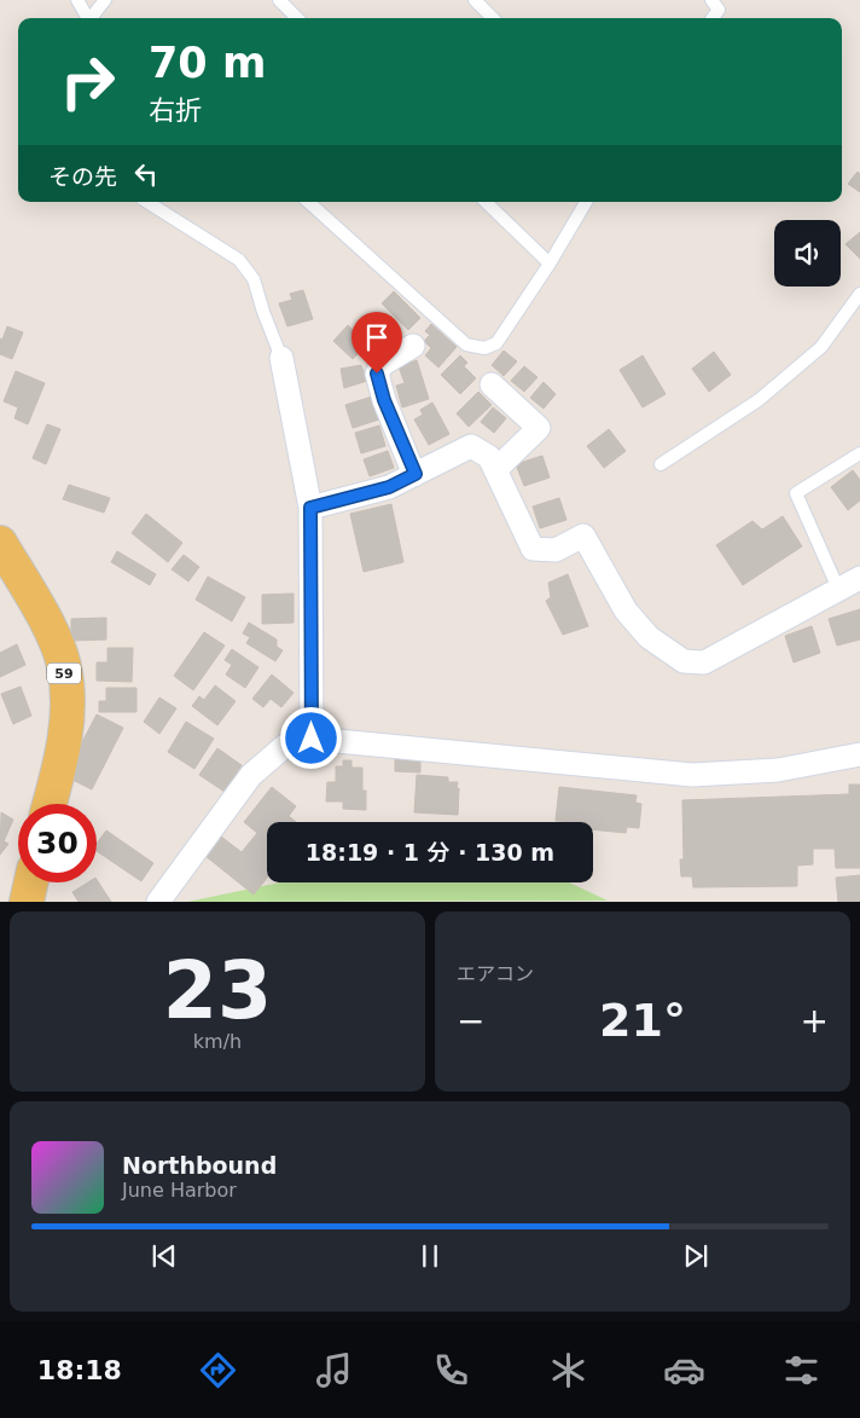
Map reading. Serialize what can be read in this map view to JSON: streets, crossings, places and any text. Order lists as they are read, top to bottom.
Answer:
{
  "streets": {
    "main road": ["59"]
  },
  "page": {
    "turn": ["70 m", "右折"],
    "then": "その先",
    "limit": "30",
    "trip": "18:19 · 1 分 · 130 m",
    "tile": [
      ["23", "km/h"],
      "エアコン"
    ],
    "heat": ["−", "21°", "+"],
    "song": ["Northbound", "June Harbor"],
    "tabs": "18:18"
  }
}
